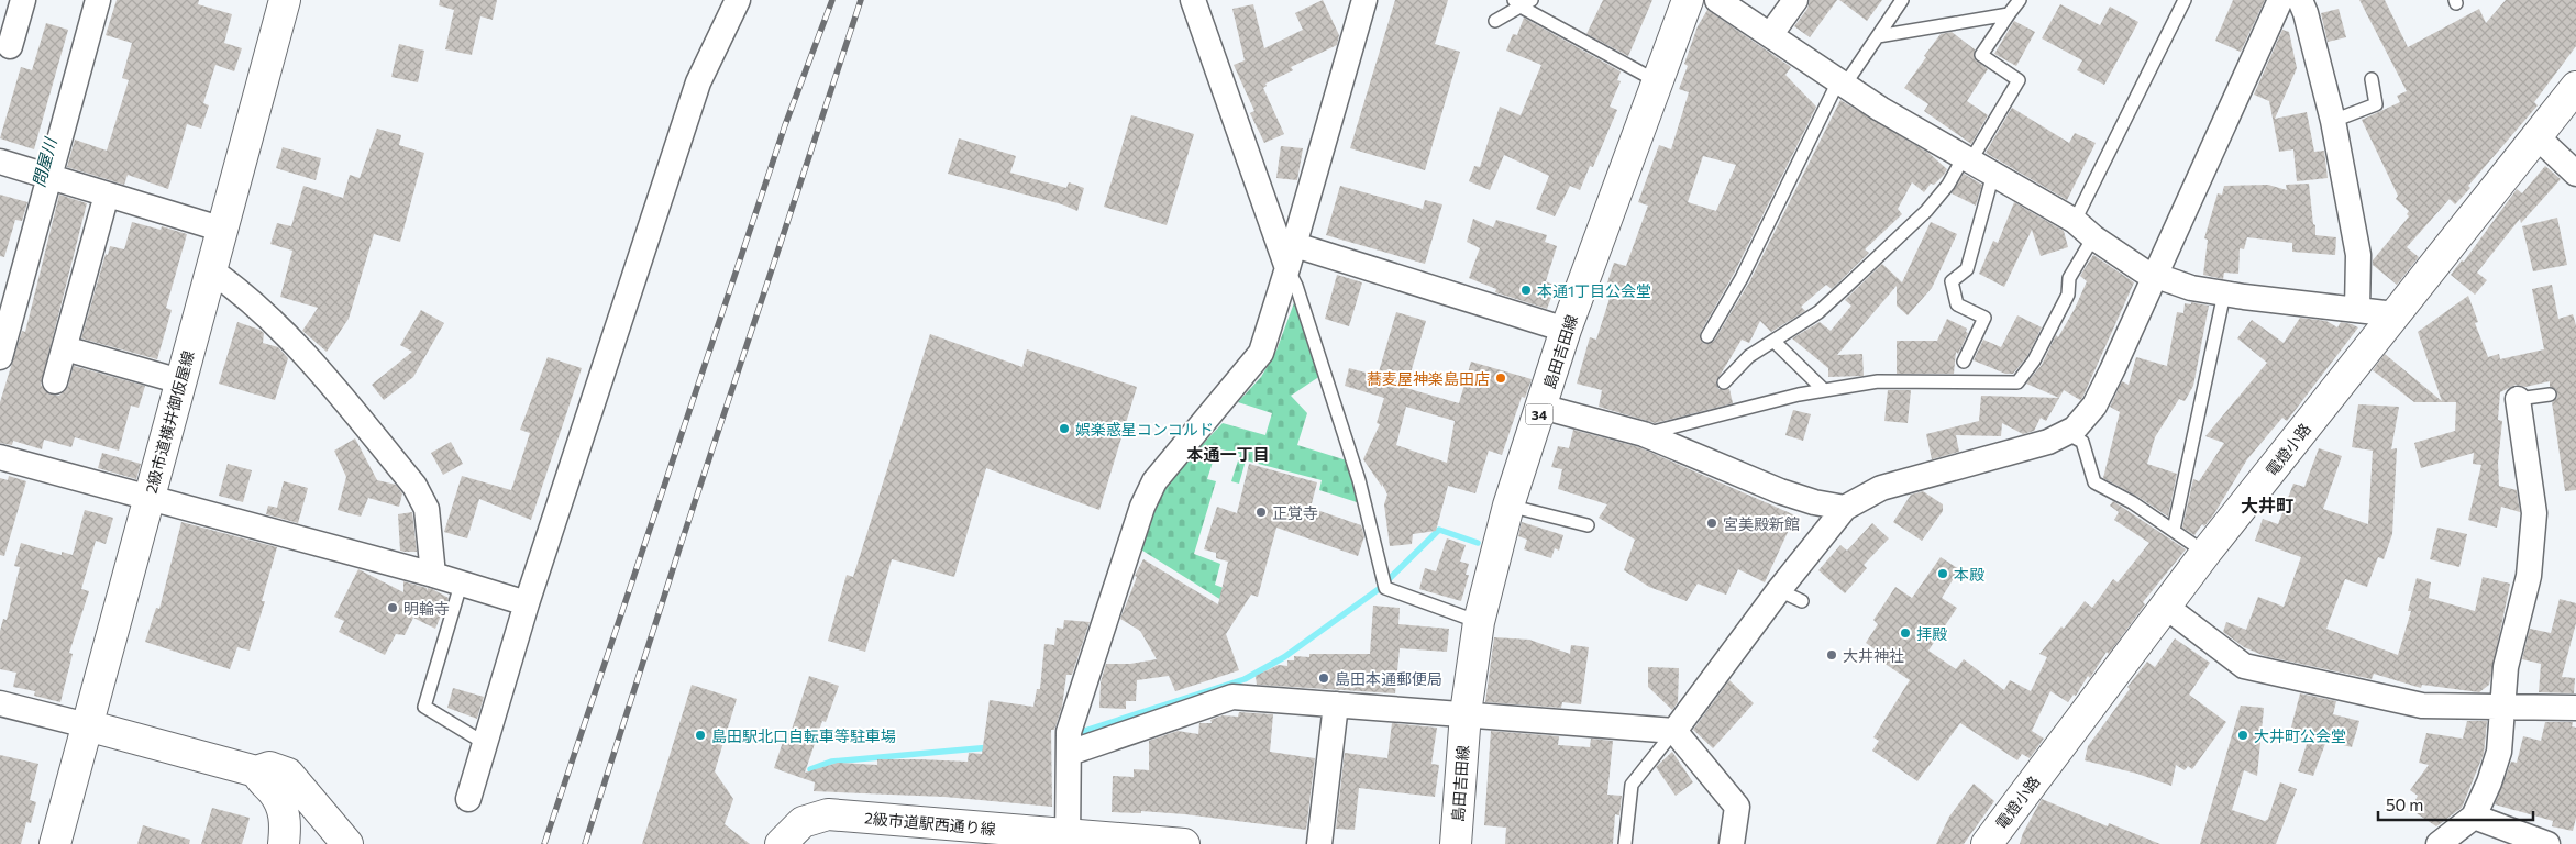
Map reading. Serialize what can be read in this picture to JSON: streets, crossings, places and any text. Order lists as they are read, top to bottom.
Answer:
{
  "streets": {
    "street": [
      "島田吉田線",
      "34",
      "2級市道横井御仮屋線",
      "電燈小路",
      "2級市道駅西通り線"
    ]
  },
  "districts": ["本通一丁目", "大井町"],
  "water": ["問屋川"],
  "places": [
    "本通1丁目公会堂",
    "蕎麦屋神楽島田店",
    "娯楽惑星コンコルド",
    "正覚寺",
    "宮美殿新館",
    "本殿",
    "明輪寺",
    "拝殿",
    "大井神社",
    "島田本通郵便局",
    "島田駅北口自転車等駐車場",
    "大井町公会堂"
  ],
  "scale_bar": "50 m"
}
